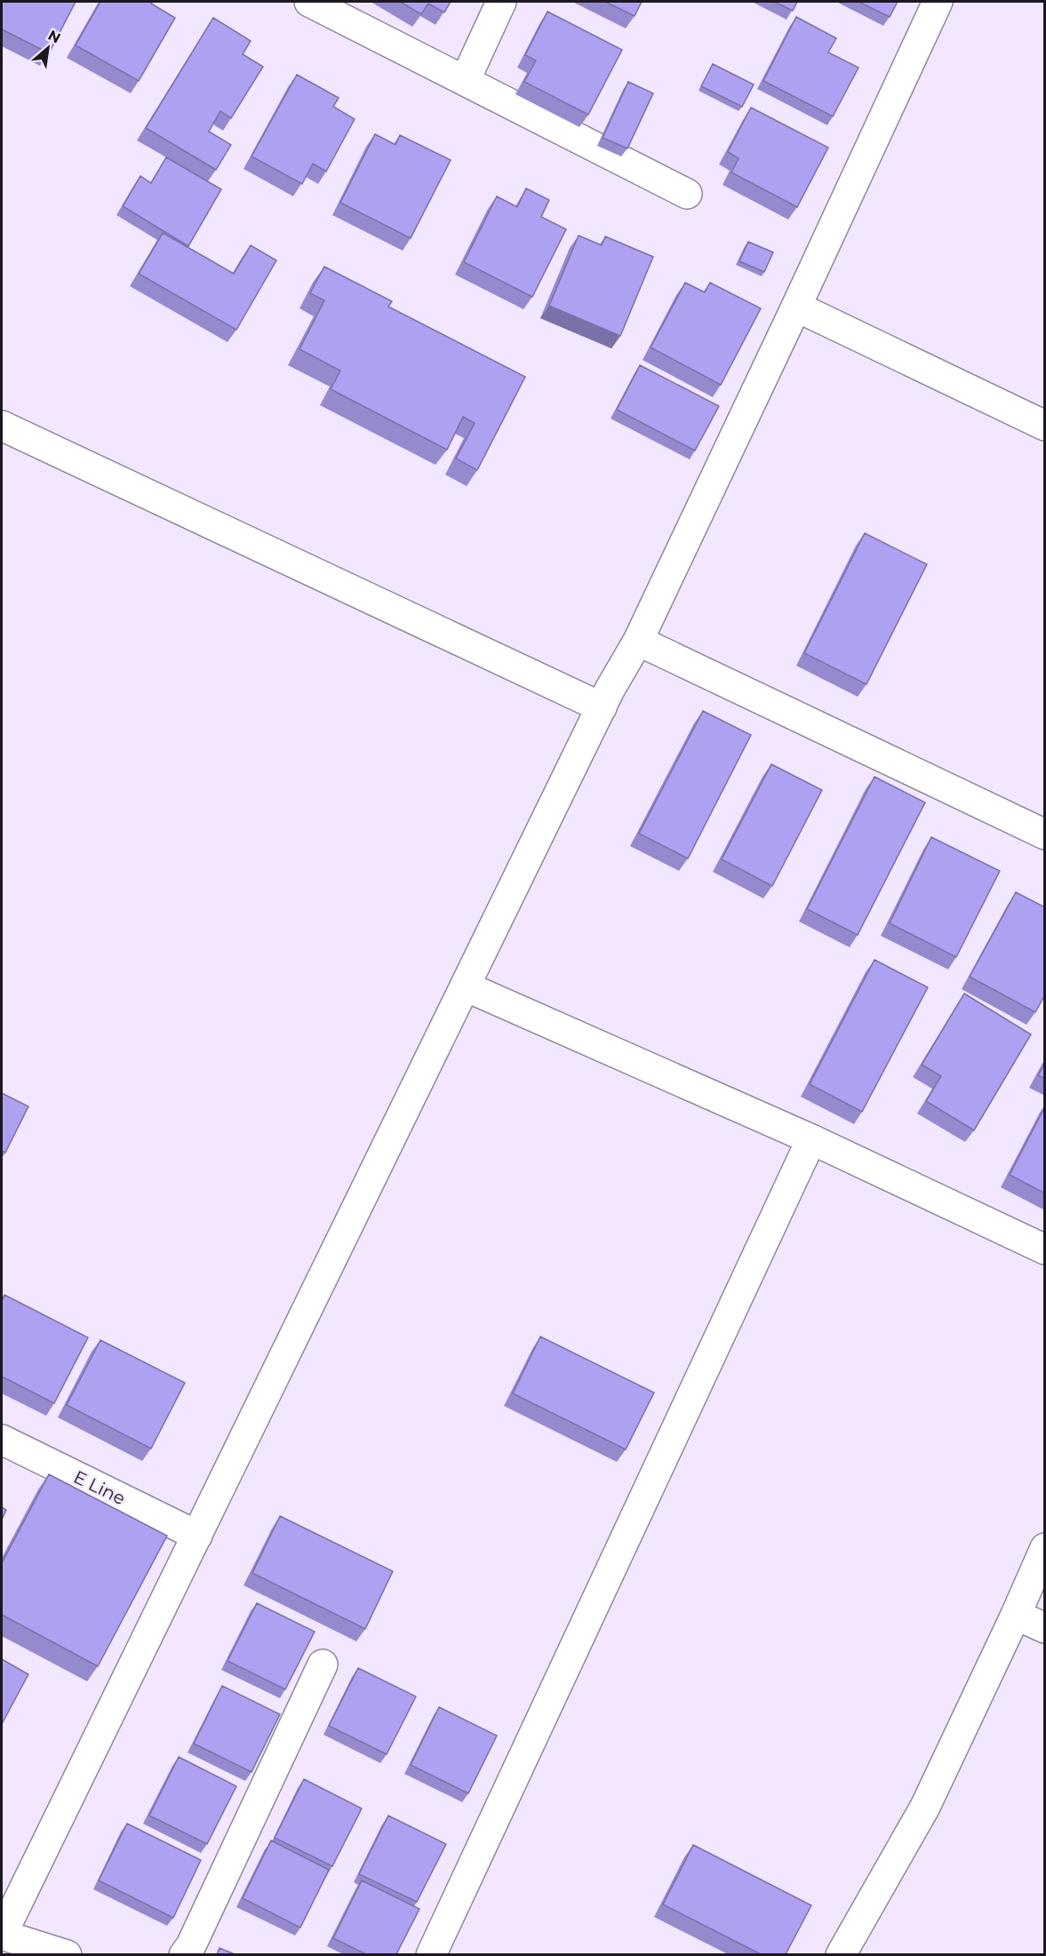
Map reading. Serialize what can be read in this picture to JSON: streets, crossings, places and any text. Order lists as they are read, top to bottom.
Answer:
{
  "streets": {
    "street": ["E Line"]
  },
  "north": "top right"
}
